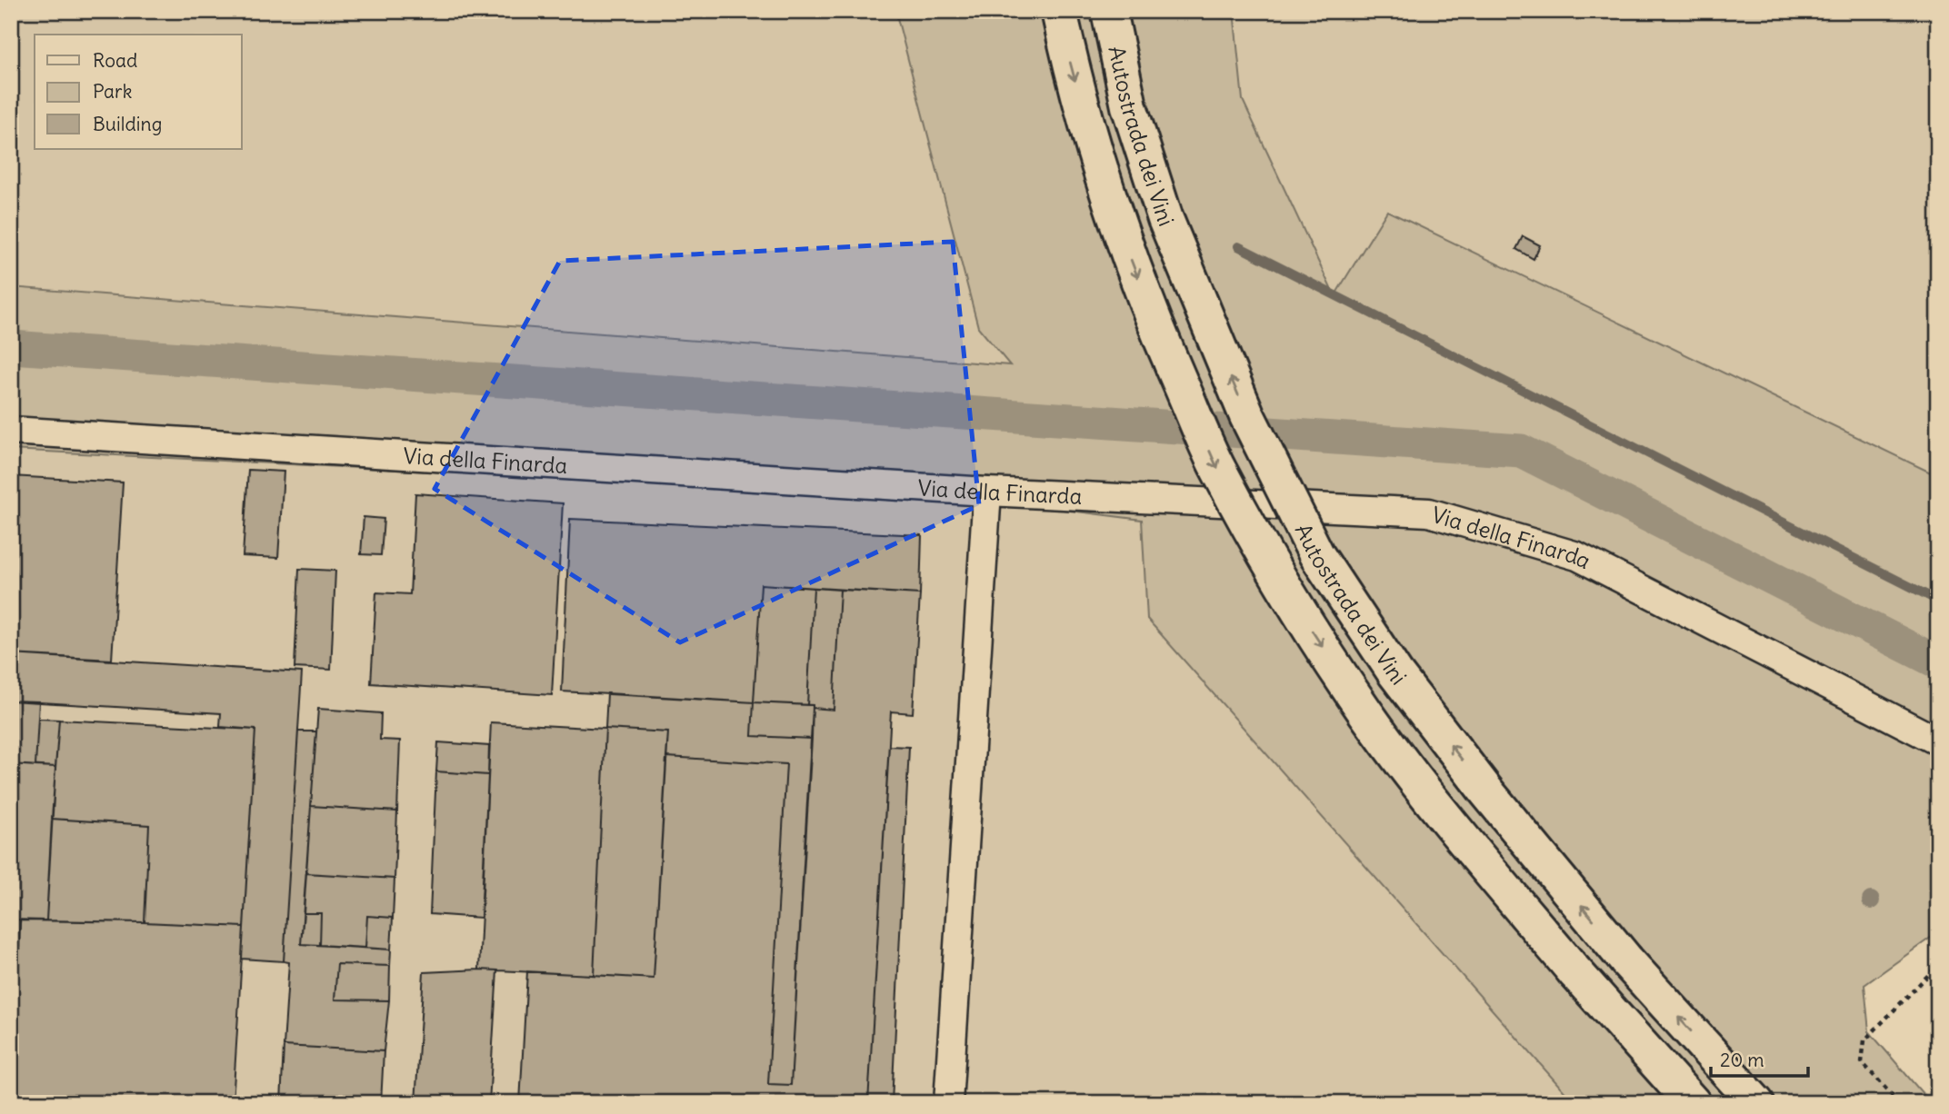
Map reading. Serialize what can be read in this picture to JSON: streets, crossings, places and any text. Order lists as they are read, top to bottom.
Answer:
{
  "streets": {
    "highway": ["Autostrada dei Vini"],
    "street": ["Via della Finarda"]
  },
  "legend": ["Road", "Park", "Building"],
  "scale_bar": "20 m"
}
